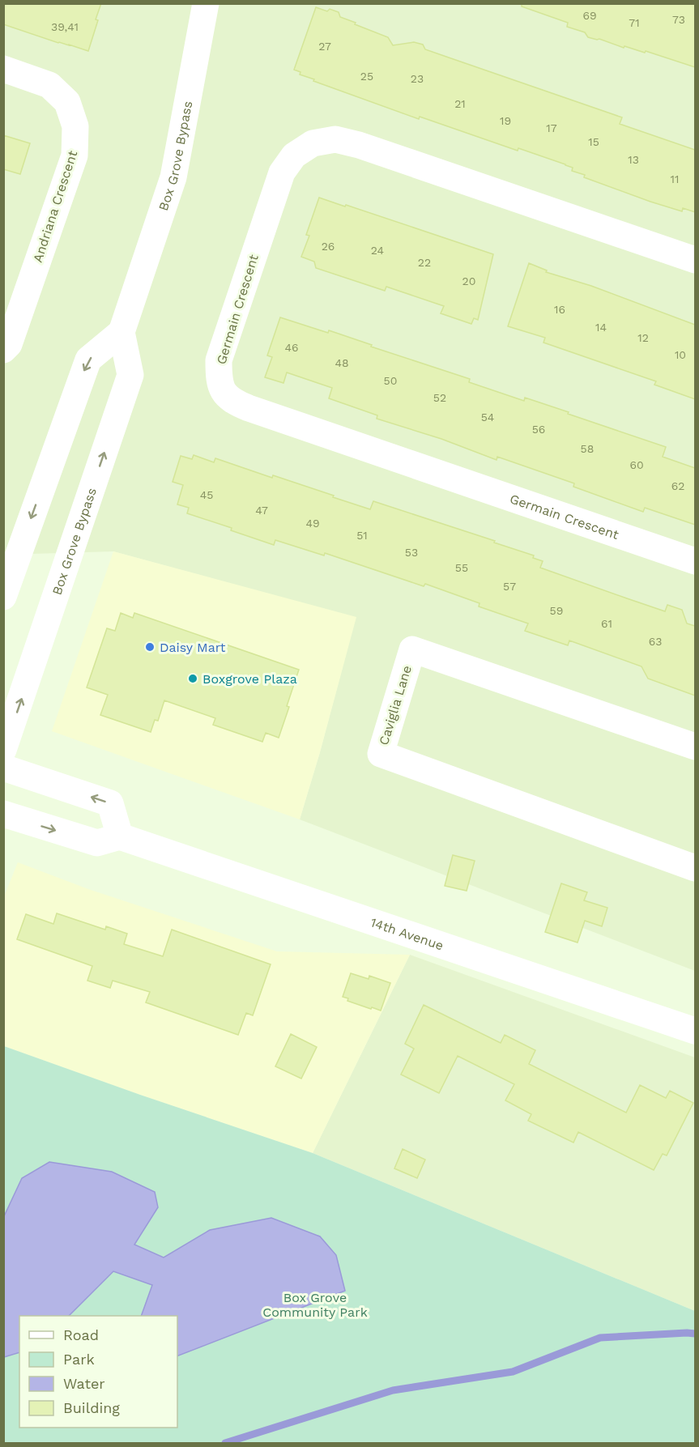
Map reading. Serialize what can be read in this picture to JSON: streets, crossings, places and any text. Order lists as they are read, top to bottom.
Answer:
{
  "streets": {
    "street": [
      "Box Grove Bypass",
      "Andriana Crescent",
      "Germain Crescent",
      "Caviglia Lane",
      "14th Avenue"
    ]
  },
  "parks": ["Box Grove Community Park"],
  "places": ["Daisy Mart", "Boxgrove Plaza"],
  "house_numbers": [
    "69",
    "73",
    "71",
    "39,41",
    "27",
    "25",
    "23",
    "21",
    "19",
    "17",
    "15",
    "13",
    "11",
    "26",
    "24",
    "22",
    "20",
    "16",
    "14",
    "12",
    "46",
    "10",
    "48",
    "50",
    "52",
    "54",
    "56",
    "58",
    "60",
    "62",
    "45",
    "47",
    "49",
    "51",
    "53",
    "55",
    "57",
    "59",
    "61",
    "63"
  ],
  "legend": [
    "Road",
    "Park",
    "Water",
    "Building"
  ]
}
